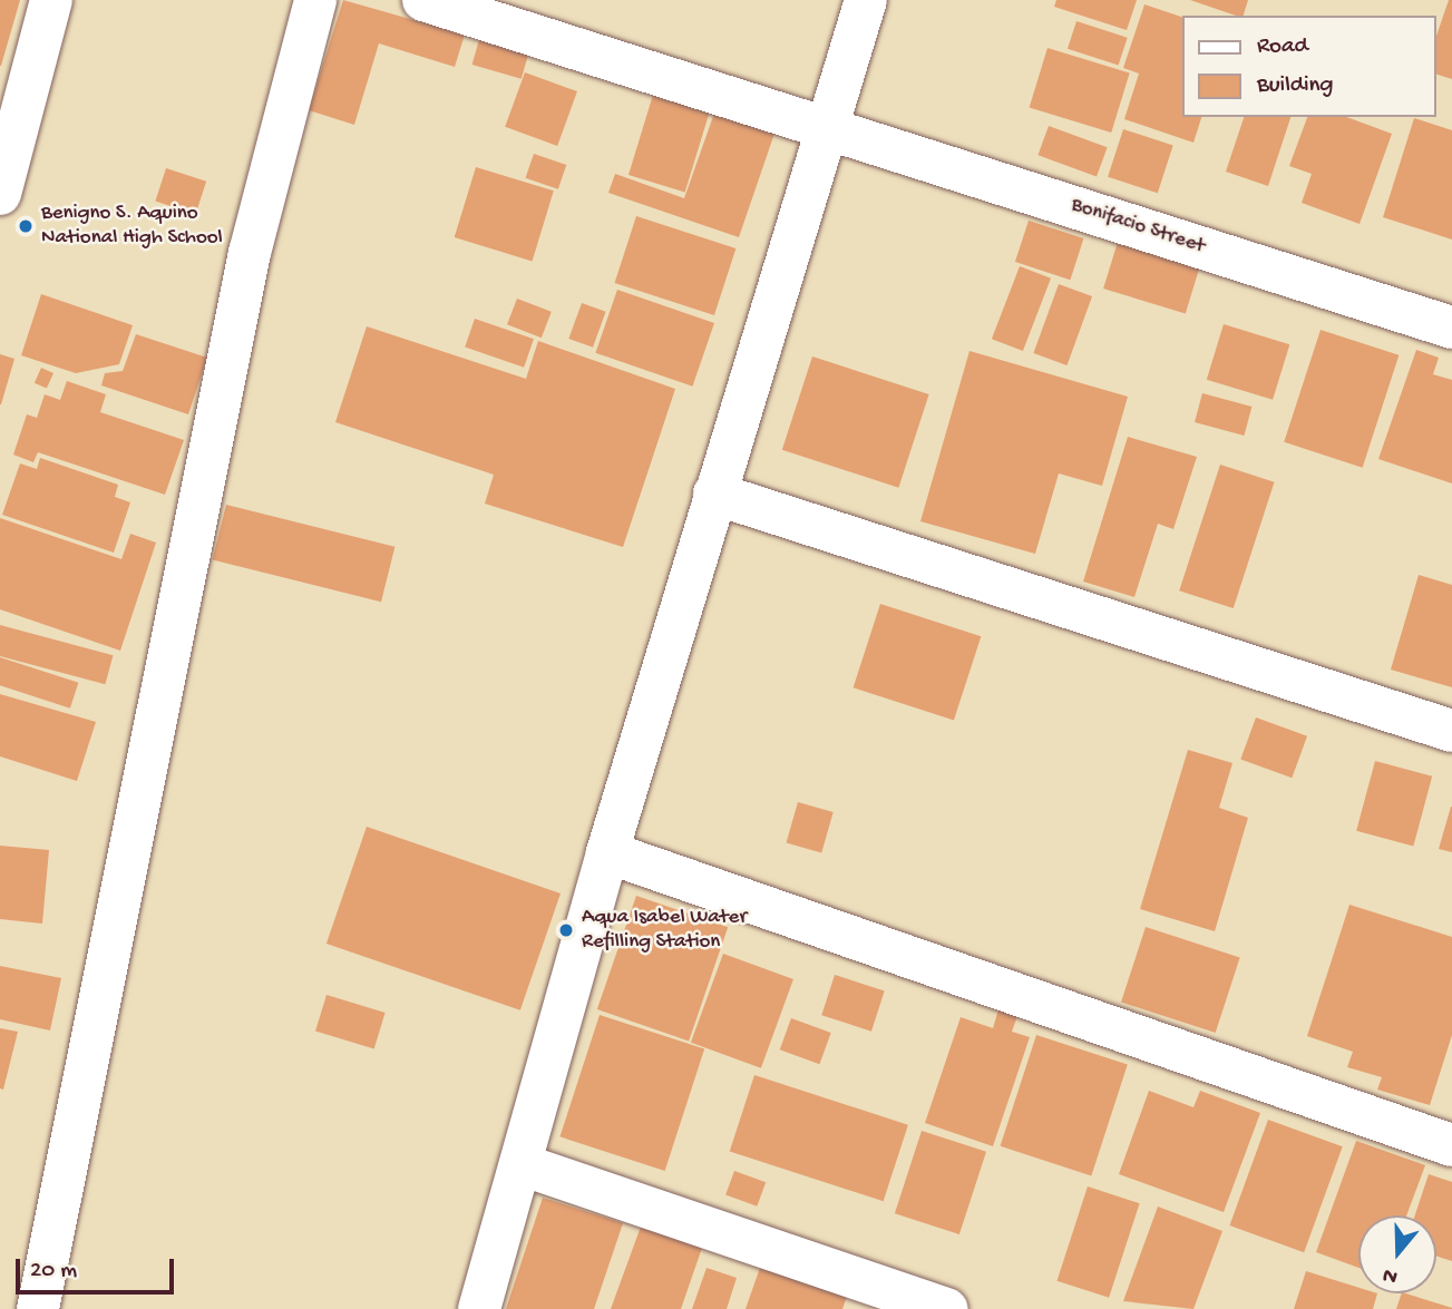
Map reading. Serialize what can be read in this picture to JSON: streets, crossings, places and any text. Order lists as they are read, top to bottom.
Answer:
{
  "streets": {
    "street": ["Bonifacio Street"]
  },
  "places": ["Benigno S. Aquino National High School", "Aqua Isabel Water Refilling Station"],
  "legend": ["Road", "Building"],
  "scale_bar": "20 m",
  "north": "bottom"
}
